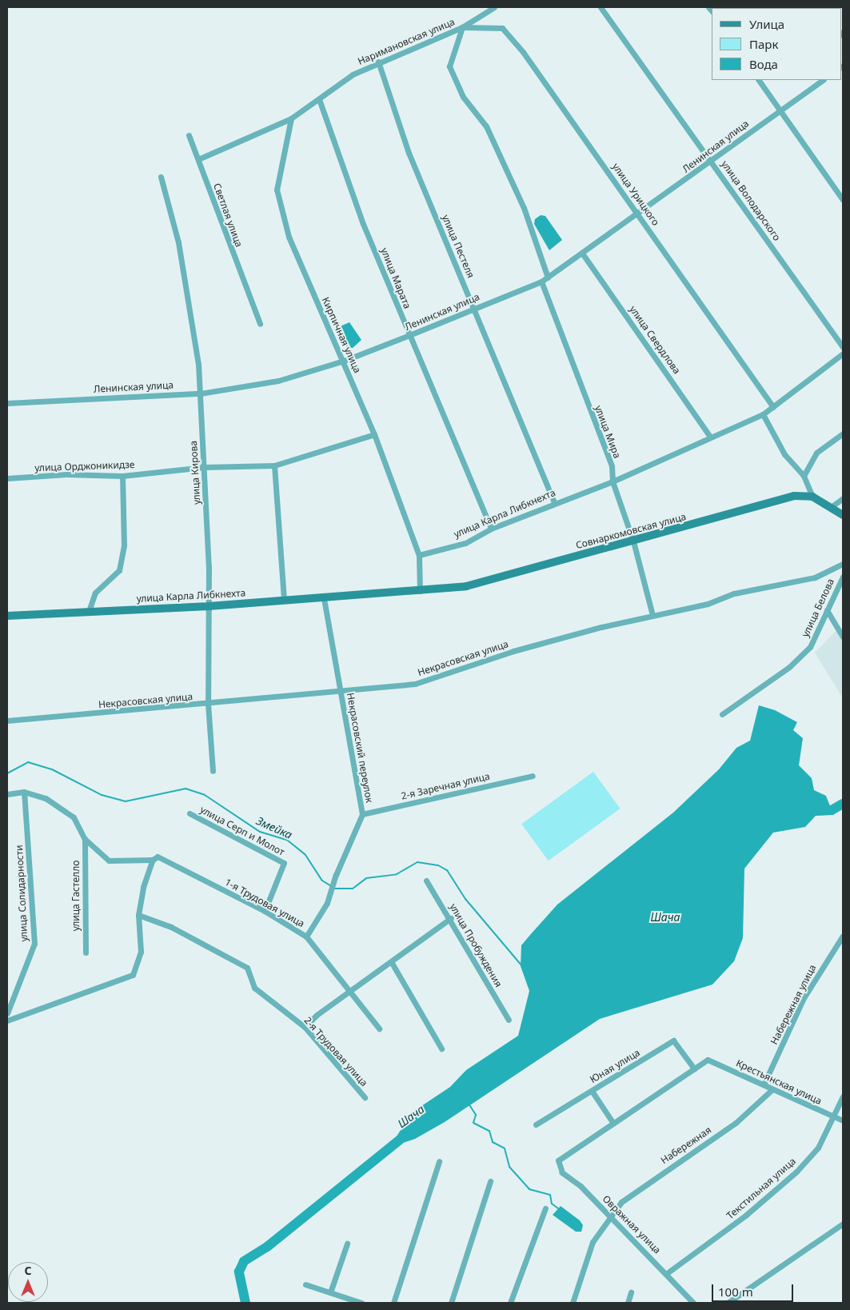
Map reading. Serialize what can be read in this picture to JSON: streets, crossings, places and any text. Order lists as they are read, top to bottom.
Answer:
{
  "streets": {
    "street": [
      "Наримановская улица",
      "Ленинская улица",
      "улица Урицкого",
      "улица Володарского",
      "Светлая улица",
      "улица Пестеля",
      "улица Марата",
      "Кирпичная улица",
      "улица Свердлова",
      "улица Мира",
      "улица Орджоникидзе",
      "улица Кирова",
      "улица Карла Либкнехта",
      "Совнаркомовская улица",
      "улица Белова",
      "Некрасовская улица",
      "Некрасовский переулок",
      "2-я Заречная улица",
      "улица Серп и Молот",
      "улица Солидарности",
      "улица Гастелло",
      "1-я Трудовая улица",
      "улица Пробуждения",
      "Набережная улица",
      "2-я Трудовая улица",
      "Юная улица",
      "Крестьянская улица",
      "Набережная",
      "Текстильная улица",
      "Овражная улица"
    ]
  },
  "crossings": [
    ["Наримановская улица", "улица Урицкого"],
    ["Наримановская улица", "Светлая улица"],
    ["Наримановская улица", "улица Пестеля"],
    ["Наримановская улица", "улица Марата"],
    ["Наримановская улица", "Кирпичная улица"],
    ["Ленинская улица", "улица Урицкого"],
    ["Ленинская улица", "улица Володарского"],
    ["Ленинская улица", "улица Пестеля"],
    ["Ленинская улица", "улица Марата"],
    ["Ленинская улица", "Кирпичная улица"],
    ["Ленинская улица", "улица Свердлова"],
    ["Ленинская улица", "улица Мира"],
    ["Ленинская улица", "улица Кирова"],
    ["улица Урицкого", "улица Карла Либкнехта"],
    ["улица Пестеля", "улица Карла Либкнехта"],
    ["улица Марата", "улица Карла Либкнехта"],
    ["Кирпичная улица", "улица Орджоникидзе"],
    ["Кирпичная улица", "улица Карла Либкнехта"],
    ["улица Свердлова", "улица Карла Либкнехта"],
    ["улица Мира", "улица Карла Либкнехта"],
    ["улица Мира", "Совнаркомовская улица"],
    ["улица Мира", "Некрасовская улица"],
    ["улица Орджоникидзе", "улица Кирова"],
    ["улица Кирова", "улица Карла Либкнехта"],
    ["улица Кирова", "Некрасовская улица"],
    ["улица Карла Либкнехта", "Совнаркомовская улица"],
    ["улица Карла Либкнехта", "Некрасовский переулок"],
    ["Некрасовская улица", "Некрасовский переулок"],
    ["Некрасовский переулок", "2-я Заречная улица"],
    ["Некрасовский переулок", "1-я Трудовая улица"],
    ["улица Серп и Молот", "1-я Трудовая улица"],
    ["Набережная улица", "Крестьянская улица"],
    ["Юная улица", "Крестьянская улица"],
    ["Крестьянская улица", "Набережная"],
    ["Крестьянская улица", "Текстильная улица"],
    ["Набережная", "Овражная улица"],
    ["Текстильная улица", "Овражная улица"]
  ],
  "water": ["Змейка", "Шача"],
  "legend": ["Улица", "Парк", "Вода"],
  "scale_bar": "100 m",
  "north": "top"
}
